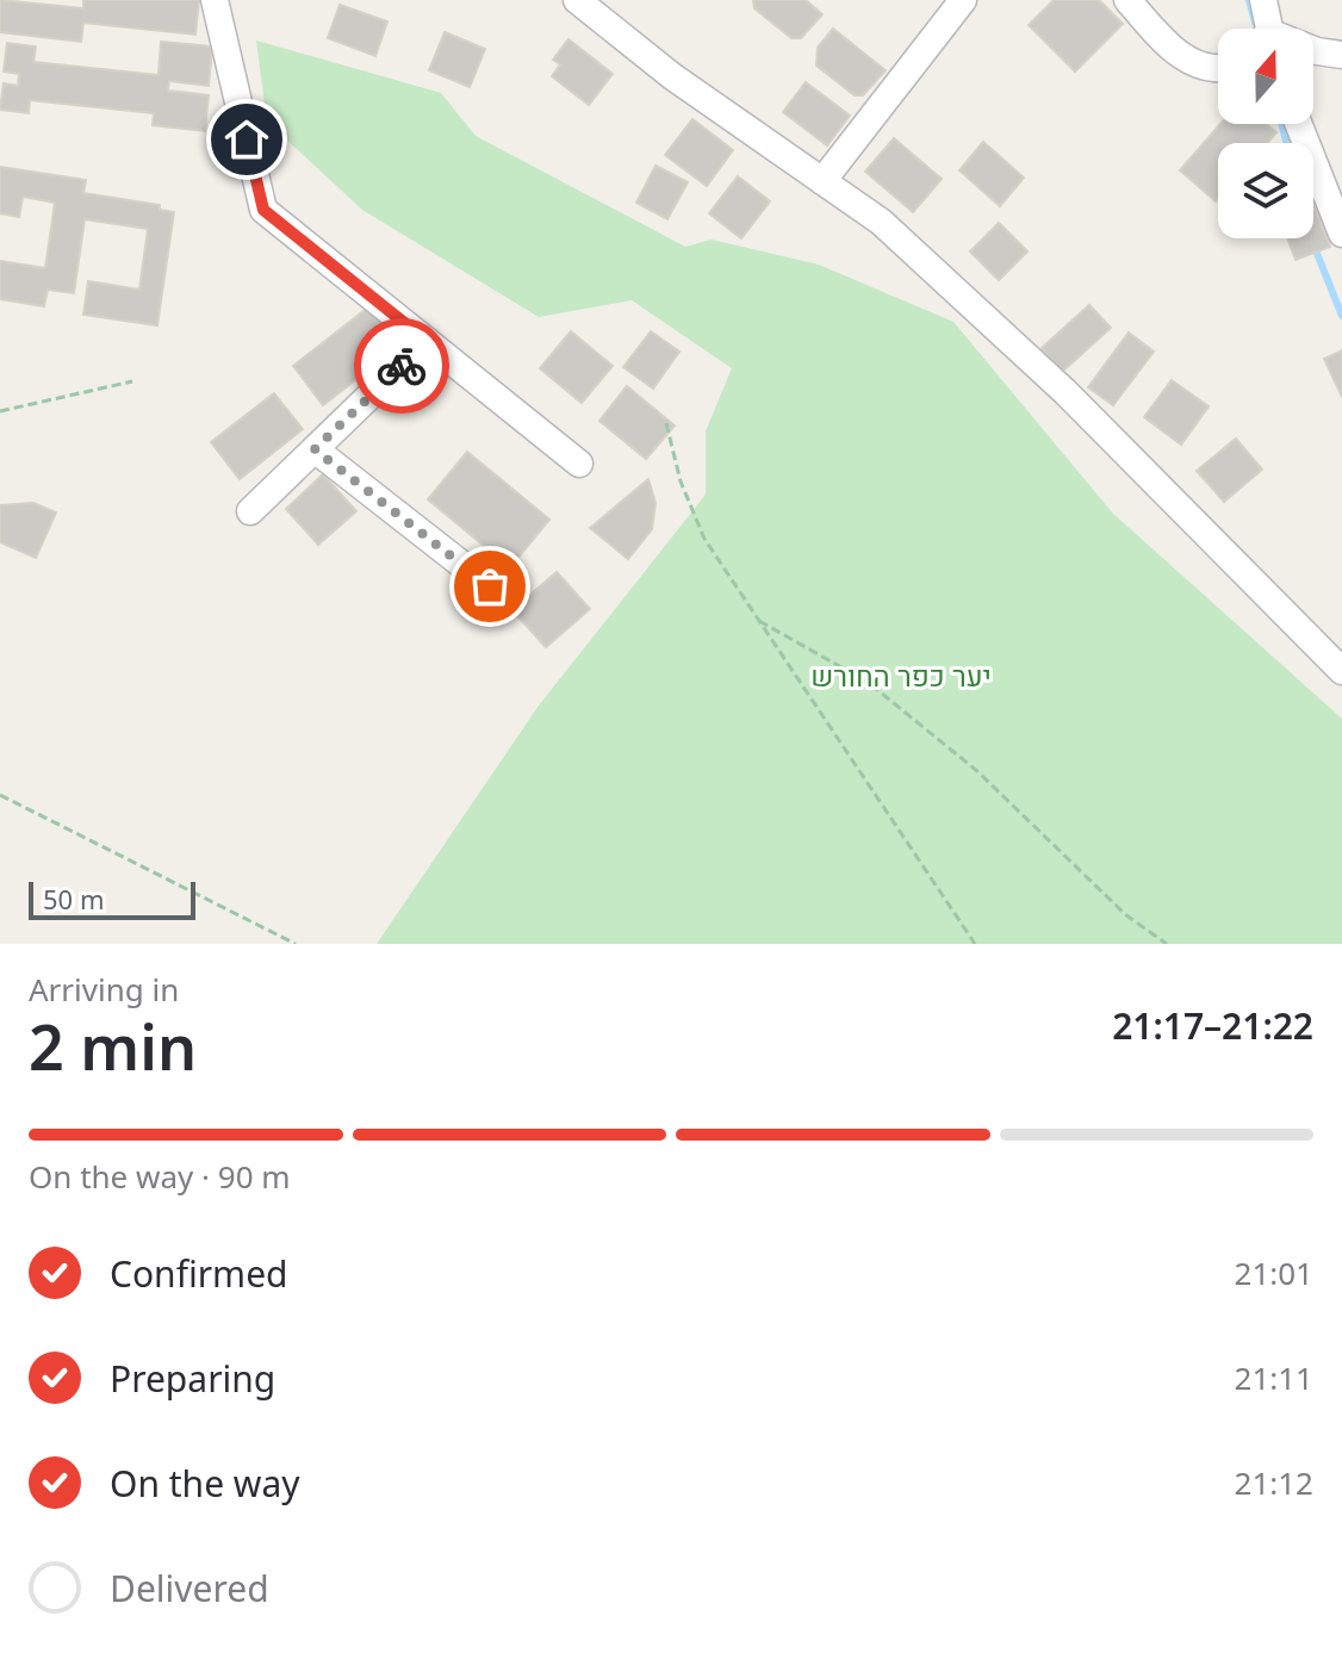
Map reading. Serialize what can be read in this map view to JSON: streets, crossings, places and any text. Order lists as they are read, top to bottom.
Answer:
{
  "parks": ["יער כפר החורש"],
  "scale_bar": "50 m",
  "north": "top",
  "page": {
    "scale": "50 m",
    "heading": ["2 min", "Arriving in", "21:17–21:22"],
    "bar": "On the way · 90 m",
    "list": [
      ["Confirmed", "21:01"],
      ["Preparing", "21:11"],
      ["On the way", "21:12"],
      "Delivered"
    ]
  }
}
